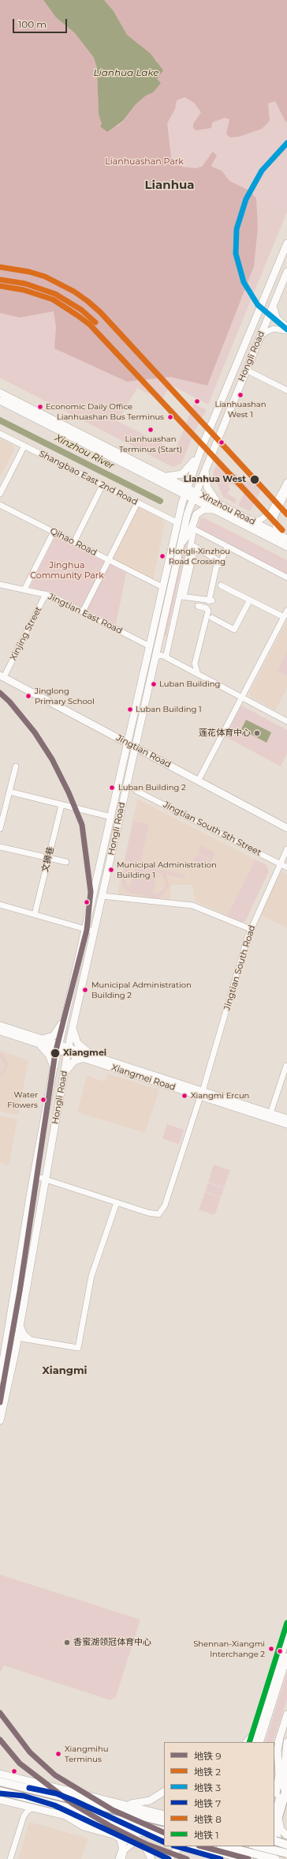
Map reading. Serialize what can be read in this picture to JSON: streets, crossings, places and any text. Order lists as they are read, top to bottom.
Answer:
{
  "streets": {
    "main road": [
      "Hongli Road",
      "Xinzhou Road",
      "Jingtian Road",
      "Xiangmei Road"
    ],
    "street": [
      "Shangbao East 2nd Road",
      "Qihao Road",
      "Jingtian East Road",
      "Xinjing Street",
      "Jingtian South 5th Street",
      "文狮巷",
      "Jingtian South Road"
    ]
  },
  "crossings": [
    ["Hongli Road", "Shangbao East 2nd Road"],
    ["Hongli Road", "Xinzhou Road"],
    ["Hongli Road", "Qihao Road"],
    ["Hongli Road", "Jingtian East Road"],
    ["Hongli Road", "Jingtian Road"],
    ["Hongli Road", "Xiangmei Road"],
    ["Jingtian East Road", "Xinjing Street"],
    ["Xinjing Street", "Jingtian Road"],
    ["Jingtian South 5th Street", "Jingtian South Road"],
    ["Jingtian South Road", "Xiangmei Road"]
  ],
  "districts": ["Lianhua", "Xiangmi"],
  "water": ["Lianhua Lake", "Xinzhou River"],
  "parks": ["Lianhuashan Park", "Jinghua Community Park"],
  "places": [
    "Lianhuashan West 1",
    "Economic Daily Office",
    "Lianhuashan Bus Terminus",
    "Lianhuashan Terminus (Start)",
    "Lianhua West",
    "Hongli-Xinzhou Road Crossing",
    "Luban Building",
    "Jinglong Primary School",
    "Luban Building 1",
    "莲花体育中心",
    "Luban Building 2",
    "Municipal Administration Building 1",
    "Municipal Administration Building 2",
    "Xiangmei",
    "Xiangmi Ercun",
    "Water Flowers",
    "香蜜湖领冠体育中心",
    "Shennan-Xiangmi Interchange 2",
    "Xiangmihu Terminus"
  ],
  "lines": [
    "metro line 3",
    "metro line 2",
    "metro line 8",
    "metro line 9",
    "metro line 1",
    "metro line 7"
  ],
  "legend": [
    "地铁 9",
    "地铁 2",
    "地铁 3",
    "地铁 7",
    "地铁 8",
    "地铁 1"
  ],
  "scale_bar": "100 m"
}
